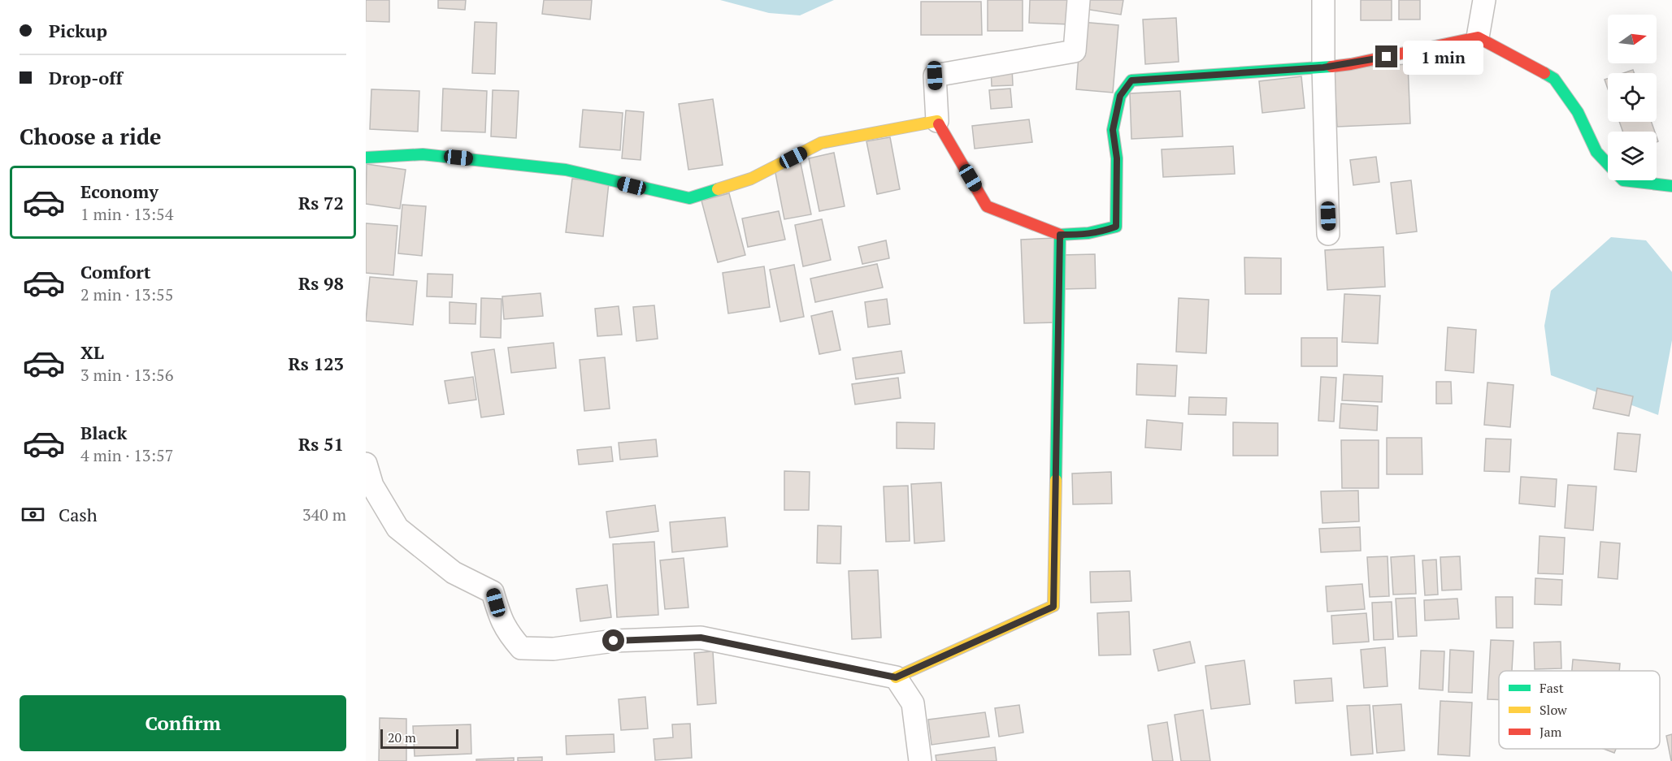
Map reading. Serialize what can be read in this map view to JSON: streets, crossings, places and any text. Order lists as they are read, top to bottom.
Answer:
{
  "legend": ["Fast", "Slow", "Jam"],
  "scale_bar": "20 m",
  "north": "right",
  "page": {
    "banner": ["Pickup", "Drop-off"],
    "bubble": "1 min",
    "heading": "Choose a ride",
    "list": [
      {
        "name": "Economy",
        "note": "1 min · 13:54",
        "value": "Rs 72"
      },
      {
        "name": "Comfort",
        "note": "2 min · 13:55",
        "value": "Rs 98"
      },
      {
        "name": "XL",
        "note": "3 min · 13:56",
        "value": "Rs 123"
      },
      {
        "name": "Black",
        "note": "4 min · 13:57",
        "value": "Rs 51"
      }
    ],
    "pay": ["Cash", "340 m"],
    "buttons": "Confirm",
    "scale": "20 m"
  }
}
